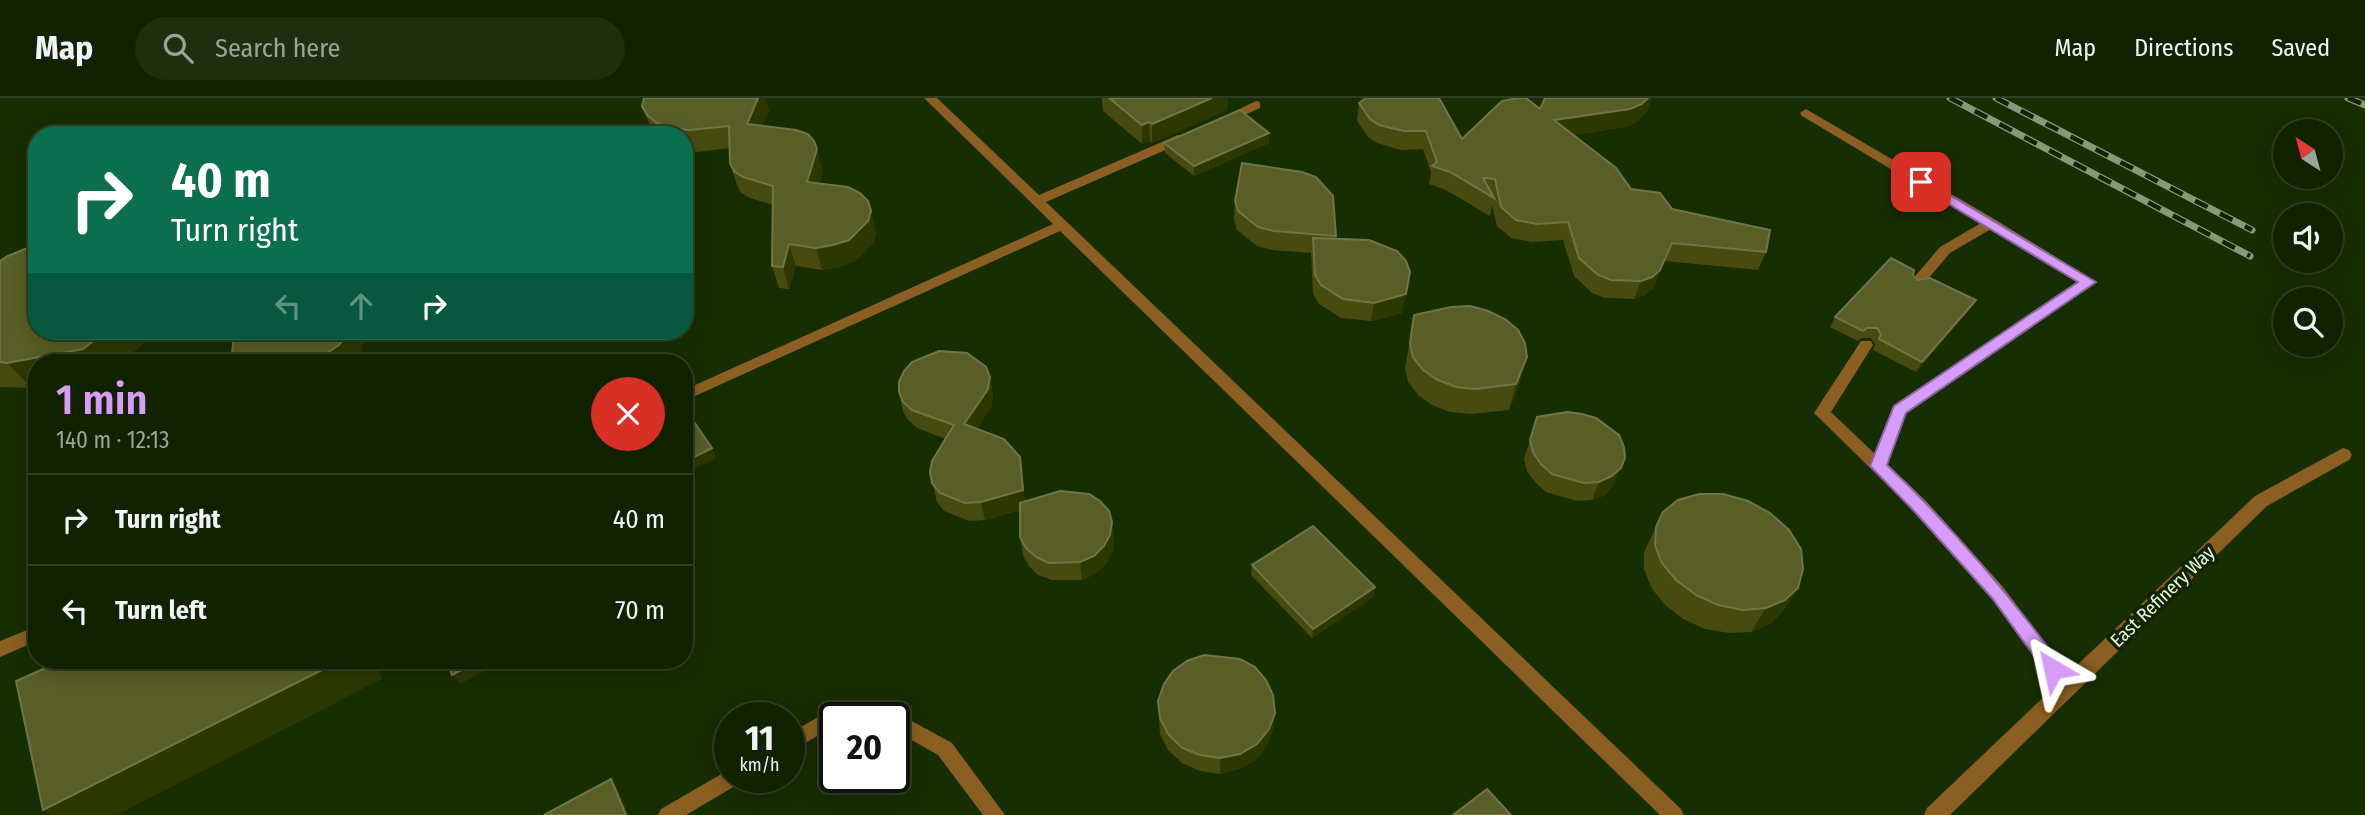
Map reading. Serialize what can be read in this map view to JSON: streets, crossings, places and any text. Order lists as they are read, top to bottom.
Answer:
{
  "streets": {
    "street": ["East Refinery Way"]
  },
  "north": "top left",
  "page": {
    "header": "Map",
    "search": "Search here",
    "nav": ["Map", "Directions", "Saved"],
    "turn": ["40 m", "Turn right"],
    "heading": ["1 min", "140 m · 12:13"],
    "list": [
      {
        "name": "Turn right",
        "value": "40 m"
      },
      {
        "name": "Turn left",
        "value": "70 m"
      }
    ],
    "speed": "11 km/h",
    "limit": "20"
  }
}
